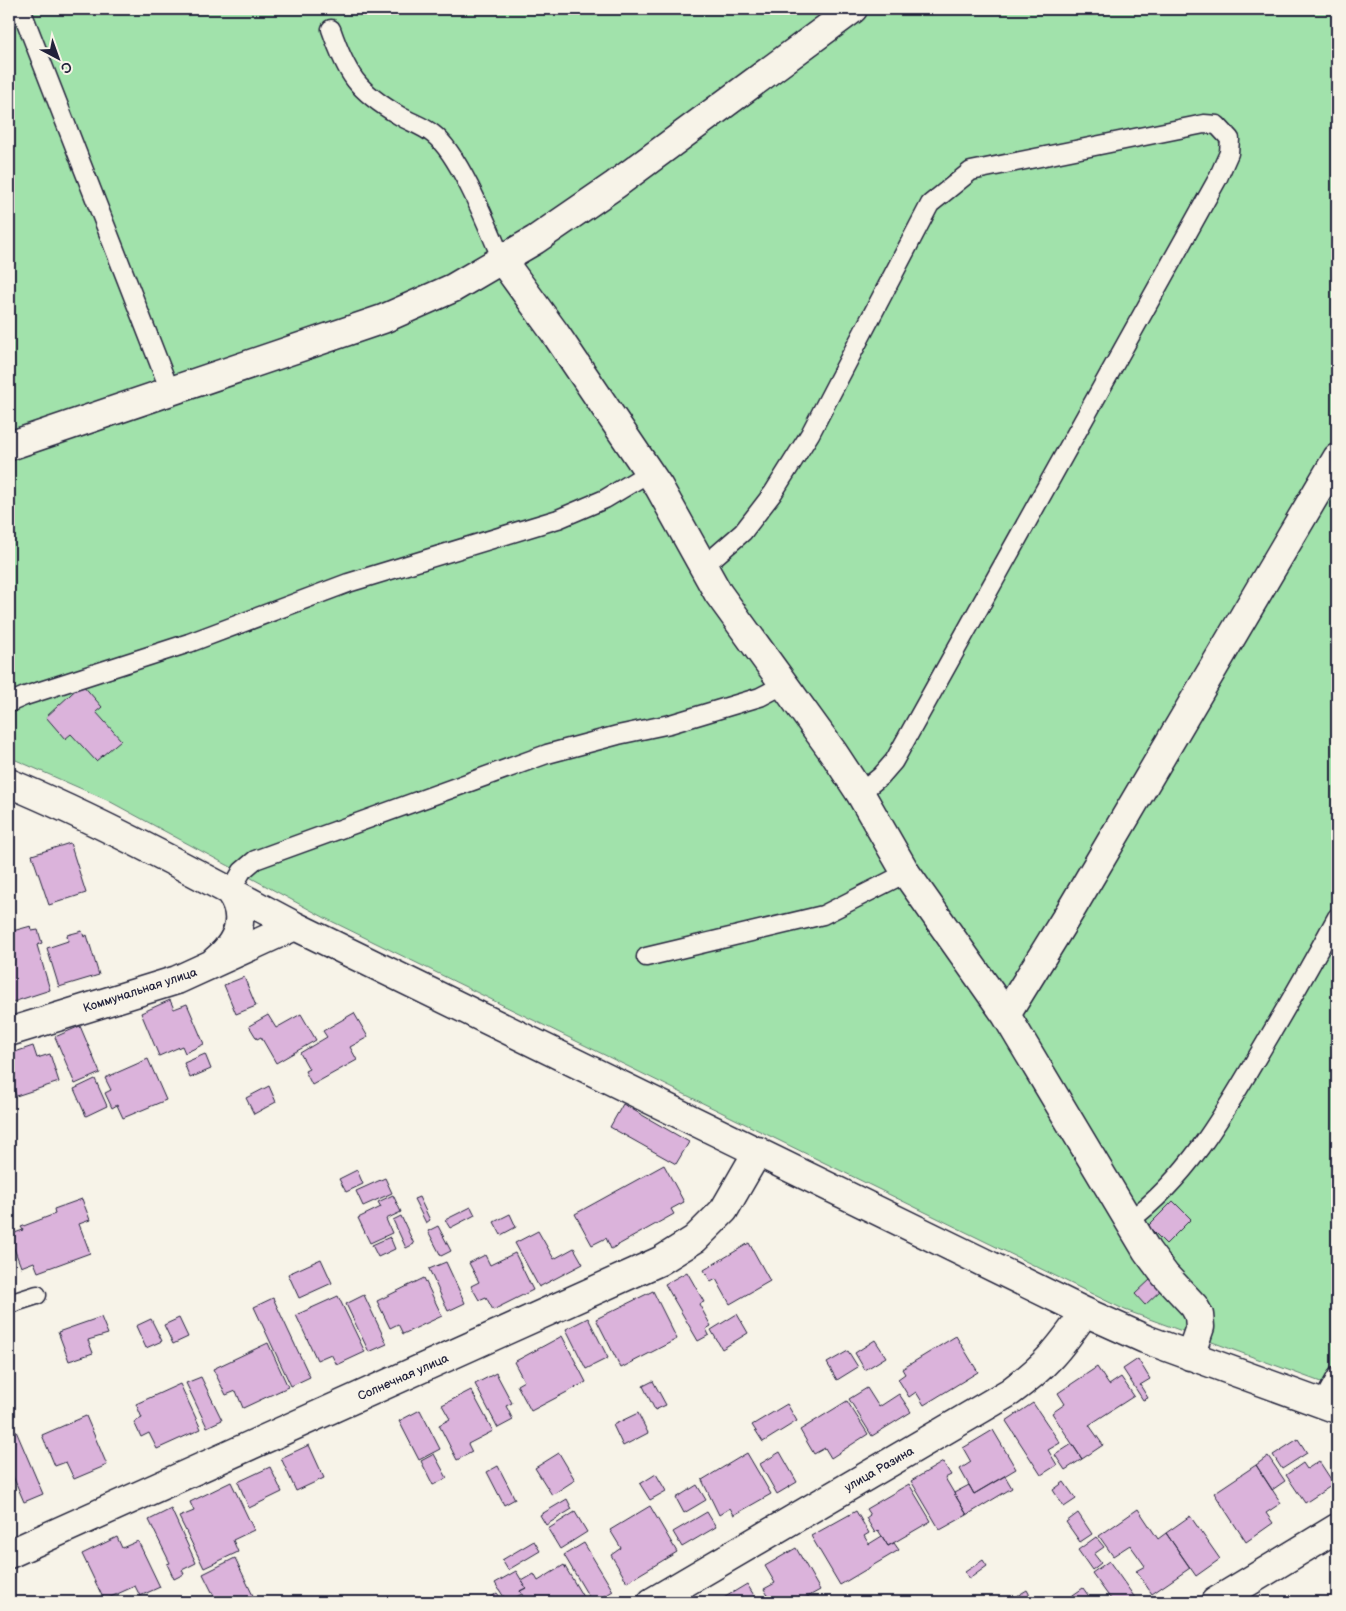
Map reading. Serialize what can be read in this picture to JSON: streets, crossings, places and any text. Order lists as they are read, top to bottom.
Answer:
{
  "streets": {
    "street": ["Коммунальная улица", "Солнечная улица", "улица Разина"]
  },
  "north": "bottom right"
}
